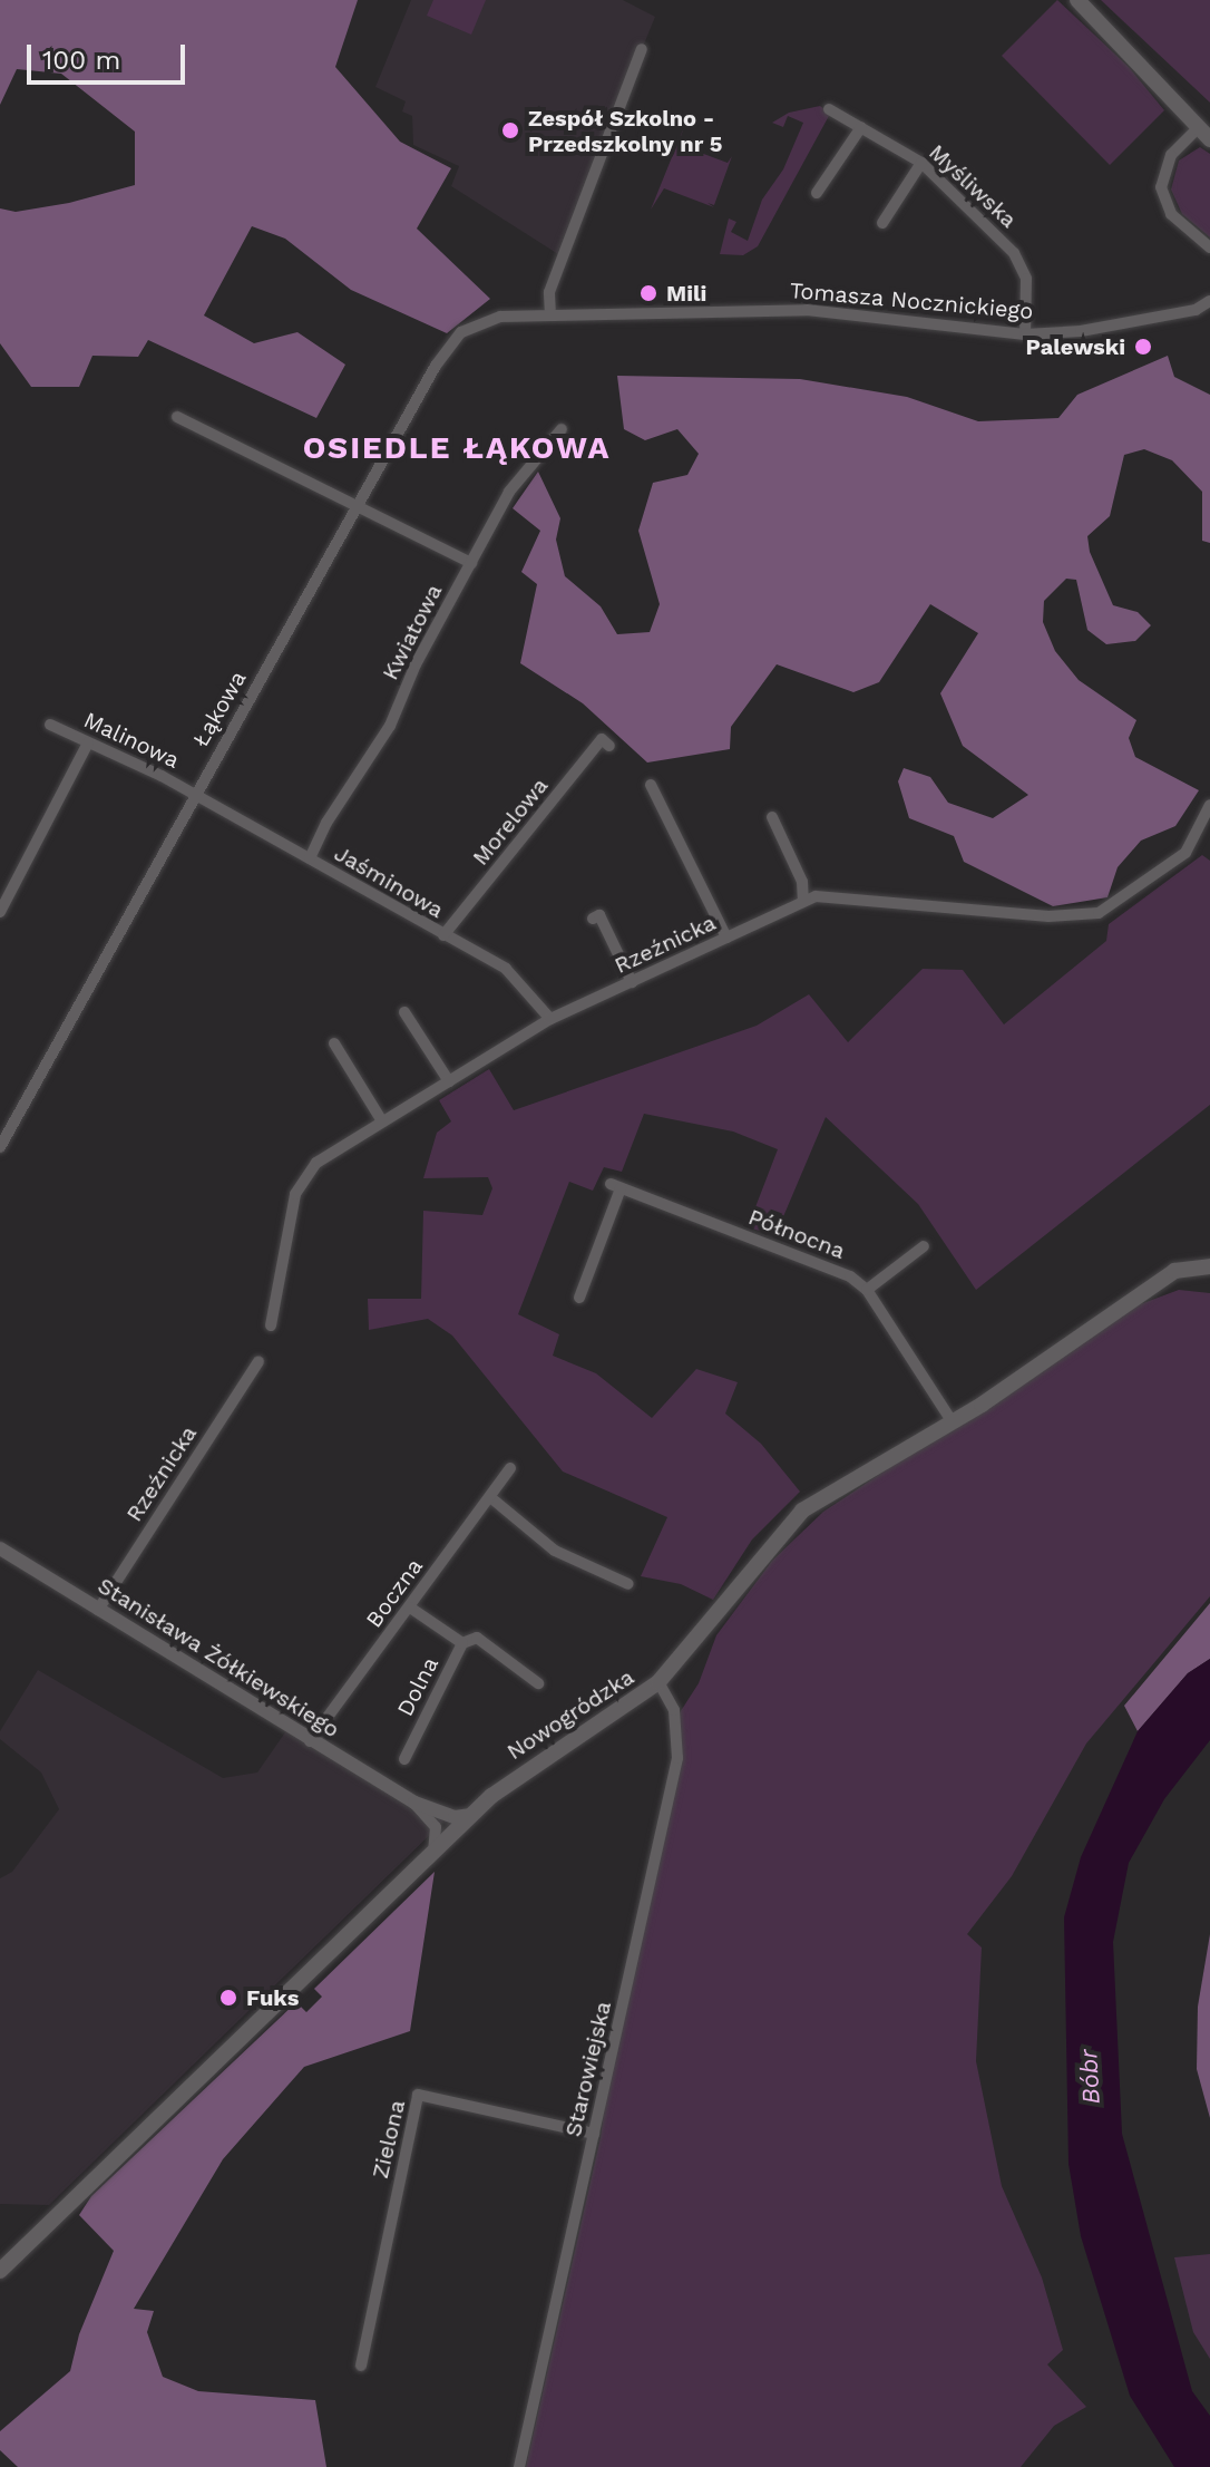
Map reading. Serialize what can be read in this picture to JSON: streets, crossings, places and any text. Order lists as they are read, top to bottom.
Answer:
{
  "streets": {
    "main road": ["Nowogródzka"],
    "street": [
      "Myśliwska",
      "Tomasza Nocznickiego",
      "Kwiatowa",
      "Łąkowa",
      "Malinowa",
      "Morelowa",
      "Jaśminowa",
      "Rzeźnicka",
      "Północna",
      "Boczna",
      "Stanisława Żółkiewskiego",
      "Dolna",
      "Starowiejska",
      "Zielona"
    ]
  },
  "crossings": [
    ["Myśliwska", "Tomasza Nocznickiego"],
    ["Tomasza Nocznickiego", "Łąkowa"],
    ["Kwiatowa", "Jaśminowa"],
    ["Łąkowa", "Malinowa"],
    ["Łąkowa", "Jaśminowa"],
    ["Malinowa", "Jaśminowa"],
    ["Morelowa", "Jaśminowa"],
    ["Jaśminowa", "Rzeźnicka"],
    ["Rzeźnicka", "Stanisława Żółkiewskiego"],
    ["Północna", "Nowogródzka"],
    ["Boczna", "Stanisława Żółkiewskiego"],
    ["Boczna", "Dolna"],
    ["Stanisława Żółkiewskiego", "Nowogródzka"],
    ["Nowogródzka", "Starowiejska"],
    ["Starowiejska", "Zielona"]
  ],
  "districts": ["OSIEDLE ŁĄKOWA"],
  "water": ["Bóbr"],
  "places": [
    "Zespół Szkolno - Przedszkolny nr 5",
    "Mili",
    "Palewski",
    "Fuks"
  ],
  "scale_bar": "100 m"
}
